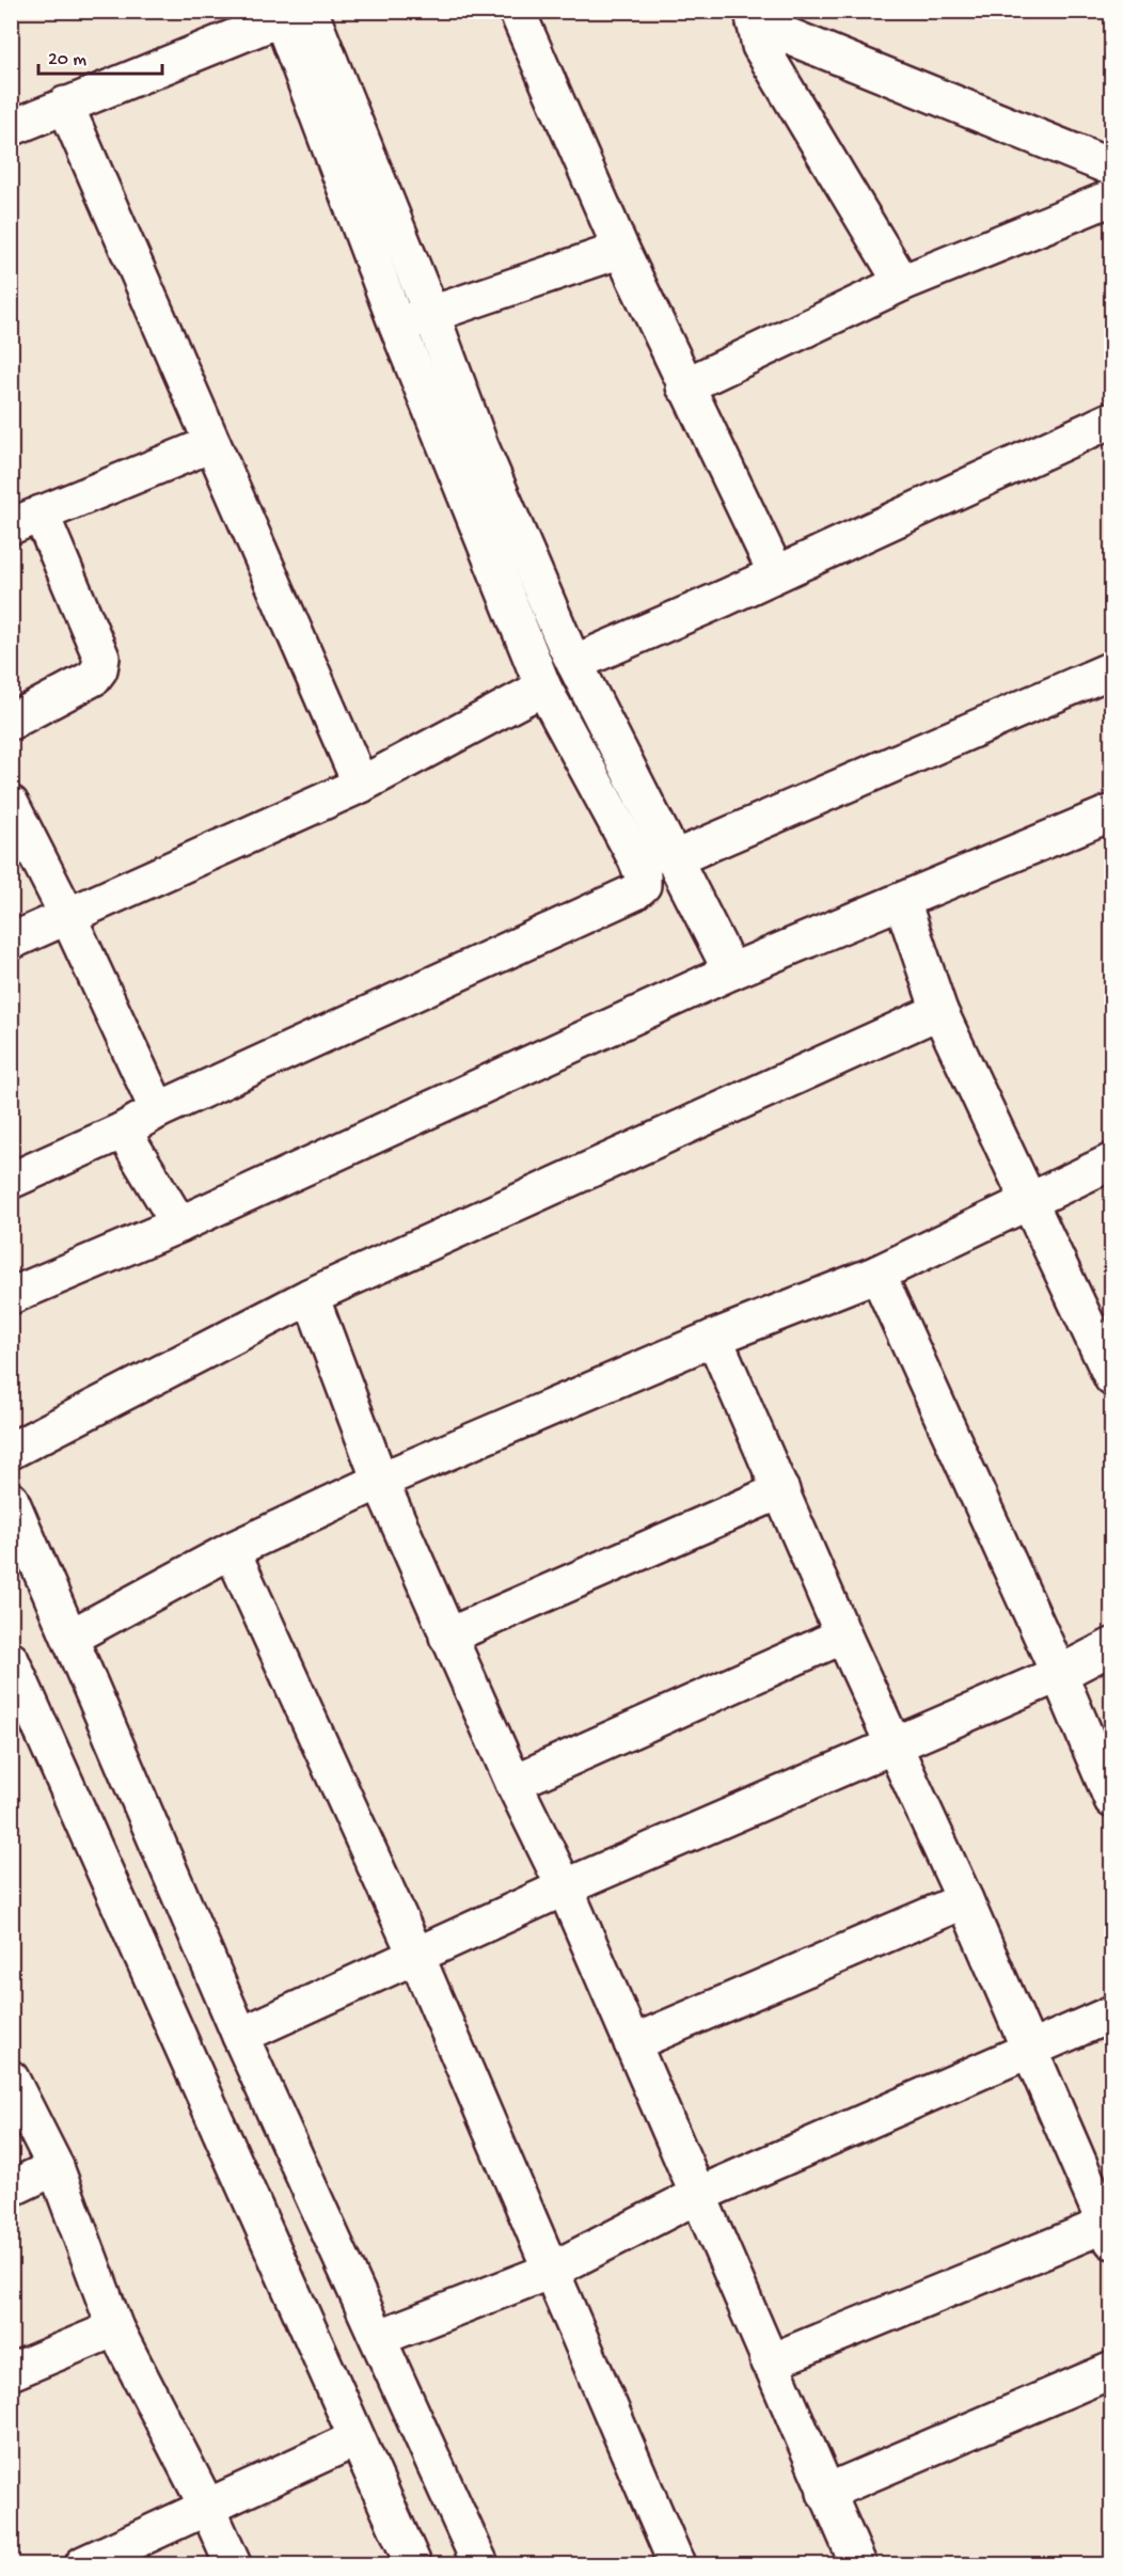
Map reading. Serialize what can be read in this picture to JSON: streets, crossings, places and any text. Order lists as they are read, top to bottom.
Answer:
{
  "scale_bar": "20 m"
}
